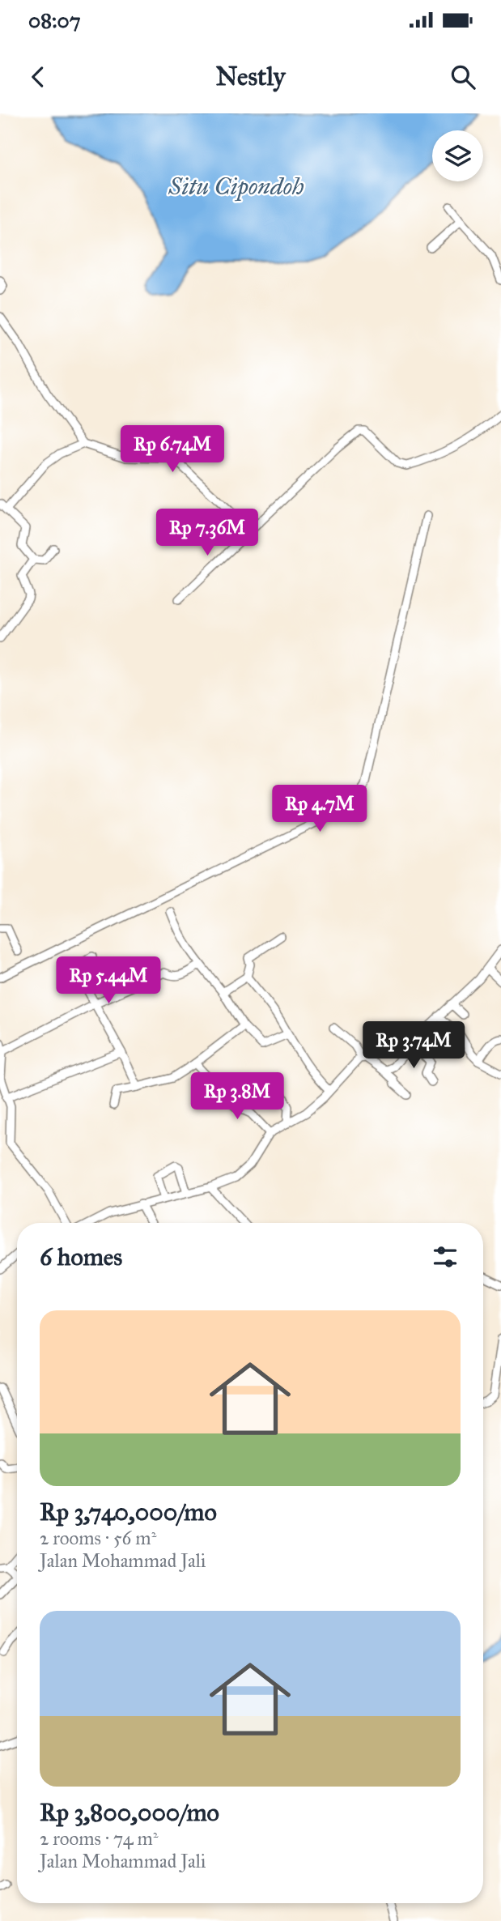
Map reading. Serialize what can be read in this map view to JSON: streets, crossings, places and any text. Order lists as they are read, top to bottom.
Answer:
{
  "water": ["Situ Cipondoh"],
  "page": {
    "status": "08:07",
    "header": "Nestly",
    "price": [
      "Rp 6.74M",
      "Rp 7.36M",
      "Rp 4.7M",
      "Rp 5.44M",
      "Rp 3.74M",
      "Rp 3.8M"
    ],
    "heading": "6 homes",
    "list": [
      {
        "name": "Rp 3,740,000/mo",
        "note": "2 rooms · 56 m² · Jalan Mohammad Jali"
      },
      {
        "name": "Rp 3,800,000/mo",
        "note": "2 rooms · 74 m² · Jalan Mohammad Jali"
      }
    ]
  }
}
